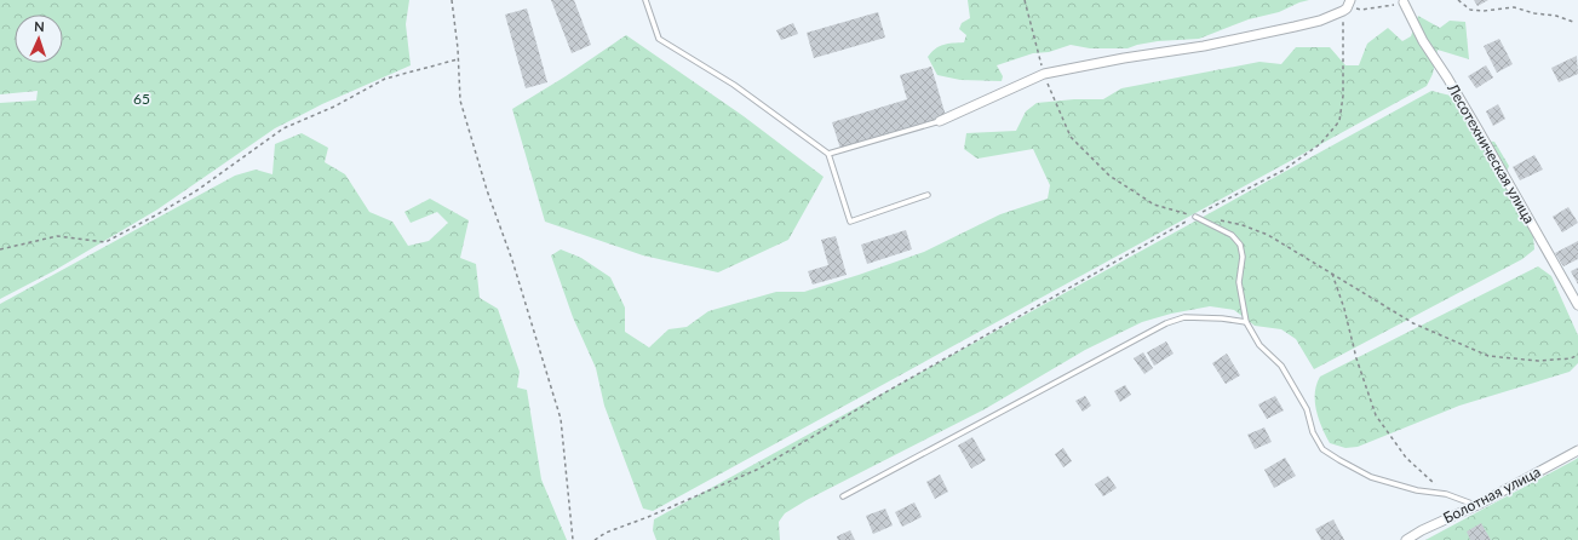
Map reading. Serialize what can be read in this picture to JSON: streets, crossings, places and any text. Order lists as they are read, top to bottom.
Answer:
{
  "streets": {
    "street": ["Лесотехническая улица", "Болотная улица"]
  },
  "parks": ["65"],
  "north": "top"
}
